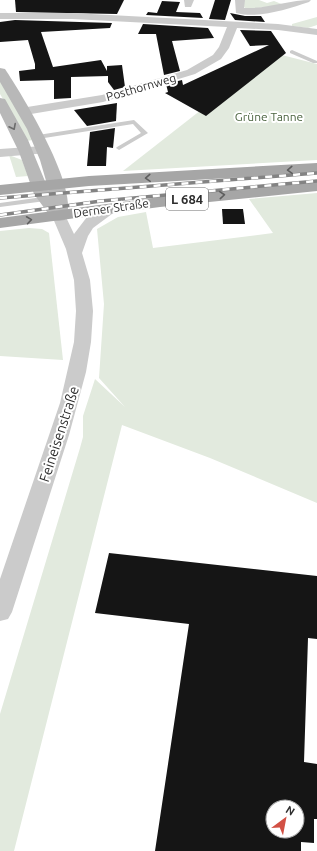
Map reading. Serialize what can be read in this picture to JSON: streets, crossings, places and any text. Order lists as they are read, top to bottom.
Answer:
{
  "streets": {
    "main road": ["L 684", "Derner Straße"],
    "street": ["Posthornweg", "Feineisenstraße"]
  },
  "crossings": [
    ["Derner Straße", "Feineisenstraße"]
  ],
  "parks": ["Grüne Tanne"],
  "north": "top right"
}
